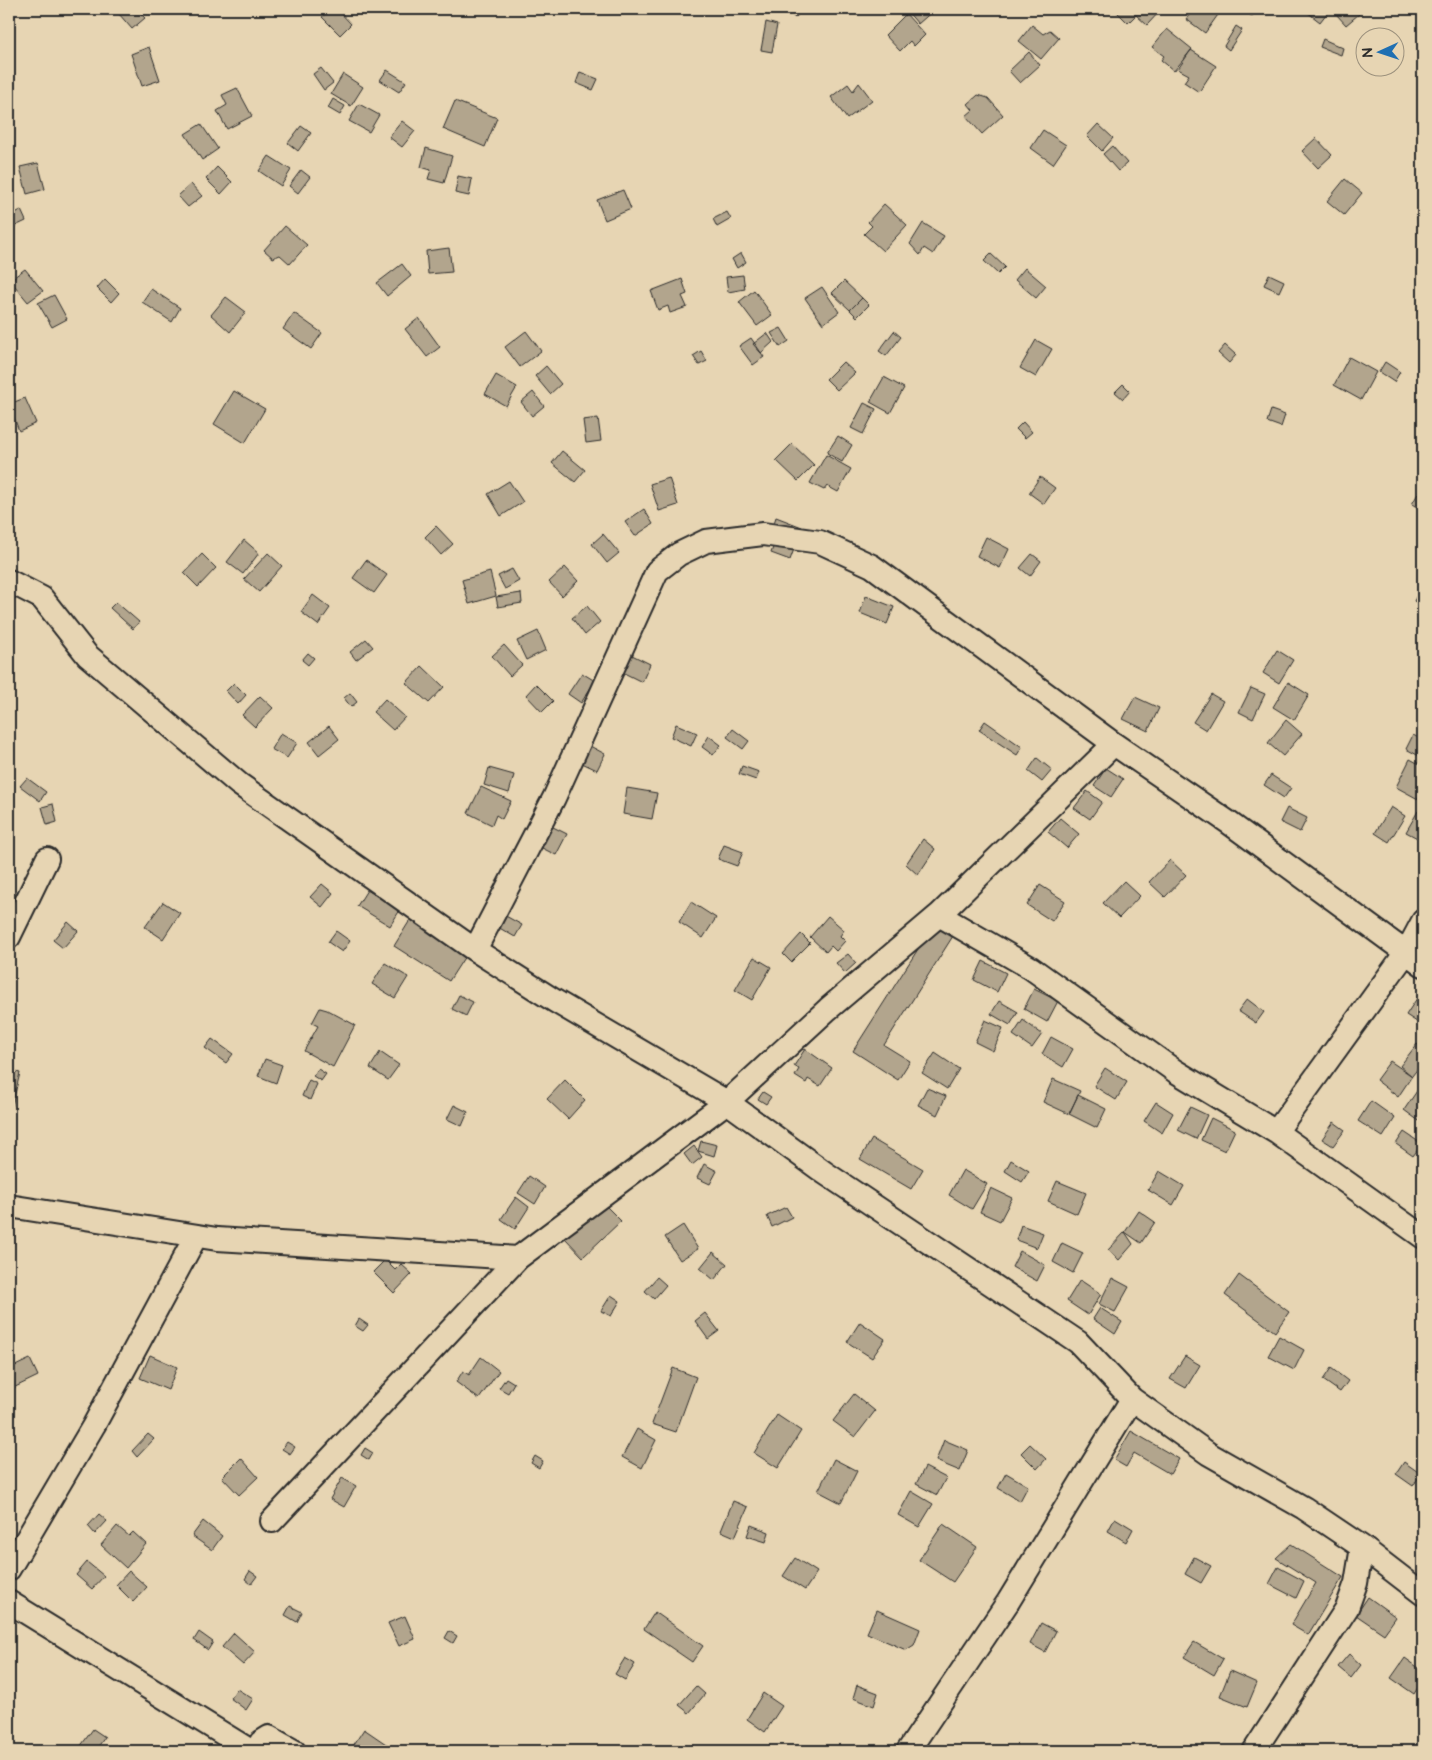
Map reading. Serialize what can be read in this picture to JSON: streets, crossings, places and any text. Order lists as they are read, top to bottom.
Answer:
{
  "north": "left"
}
